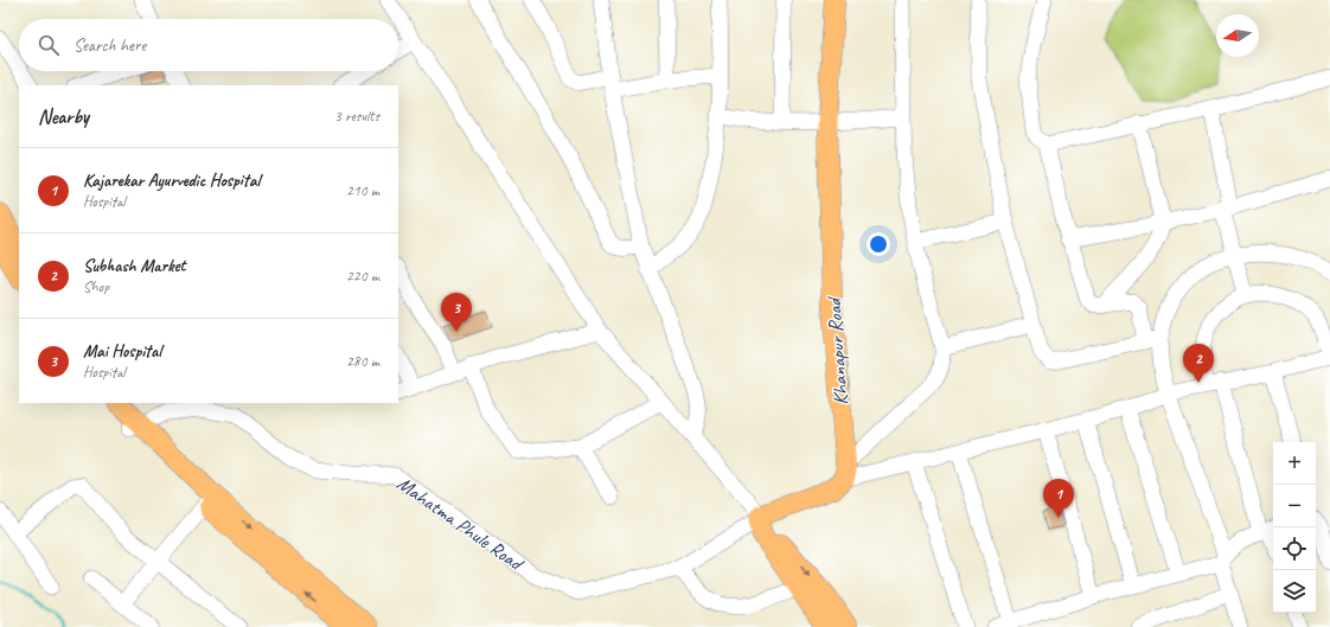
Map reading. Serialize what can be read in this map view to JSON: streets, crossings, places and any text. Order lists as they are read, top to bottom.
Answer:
{
  "streets": {
    "main road": ["Khanapur Road"],
    "street": ["Mahatma Phule Road"]
  },
  "north": "left",
  "page": {
    "search": "Search here",
    "heading": ["Nearby", "3 results"],
    "list": [
      {
        "mark": "1",
        "name": "Kajarekar Ayurvedic Hospital",
        "note": "Hospital",
        "value": "210 m"
      },
      {
        "mark": "2",
        "name": "Subhash Market",
        "note": "Shop",
        "value": "220 m"
      },
      {
        "mark": "3",
        "name": "Mai Hospital",
        "note": "Hospital",
        "value": "280 m"
      }
    ],
    "pins": ["3", "2", "1"],
    "map_buttons": ["+", "−"]
  }
}
